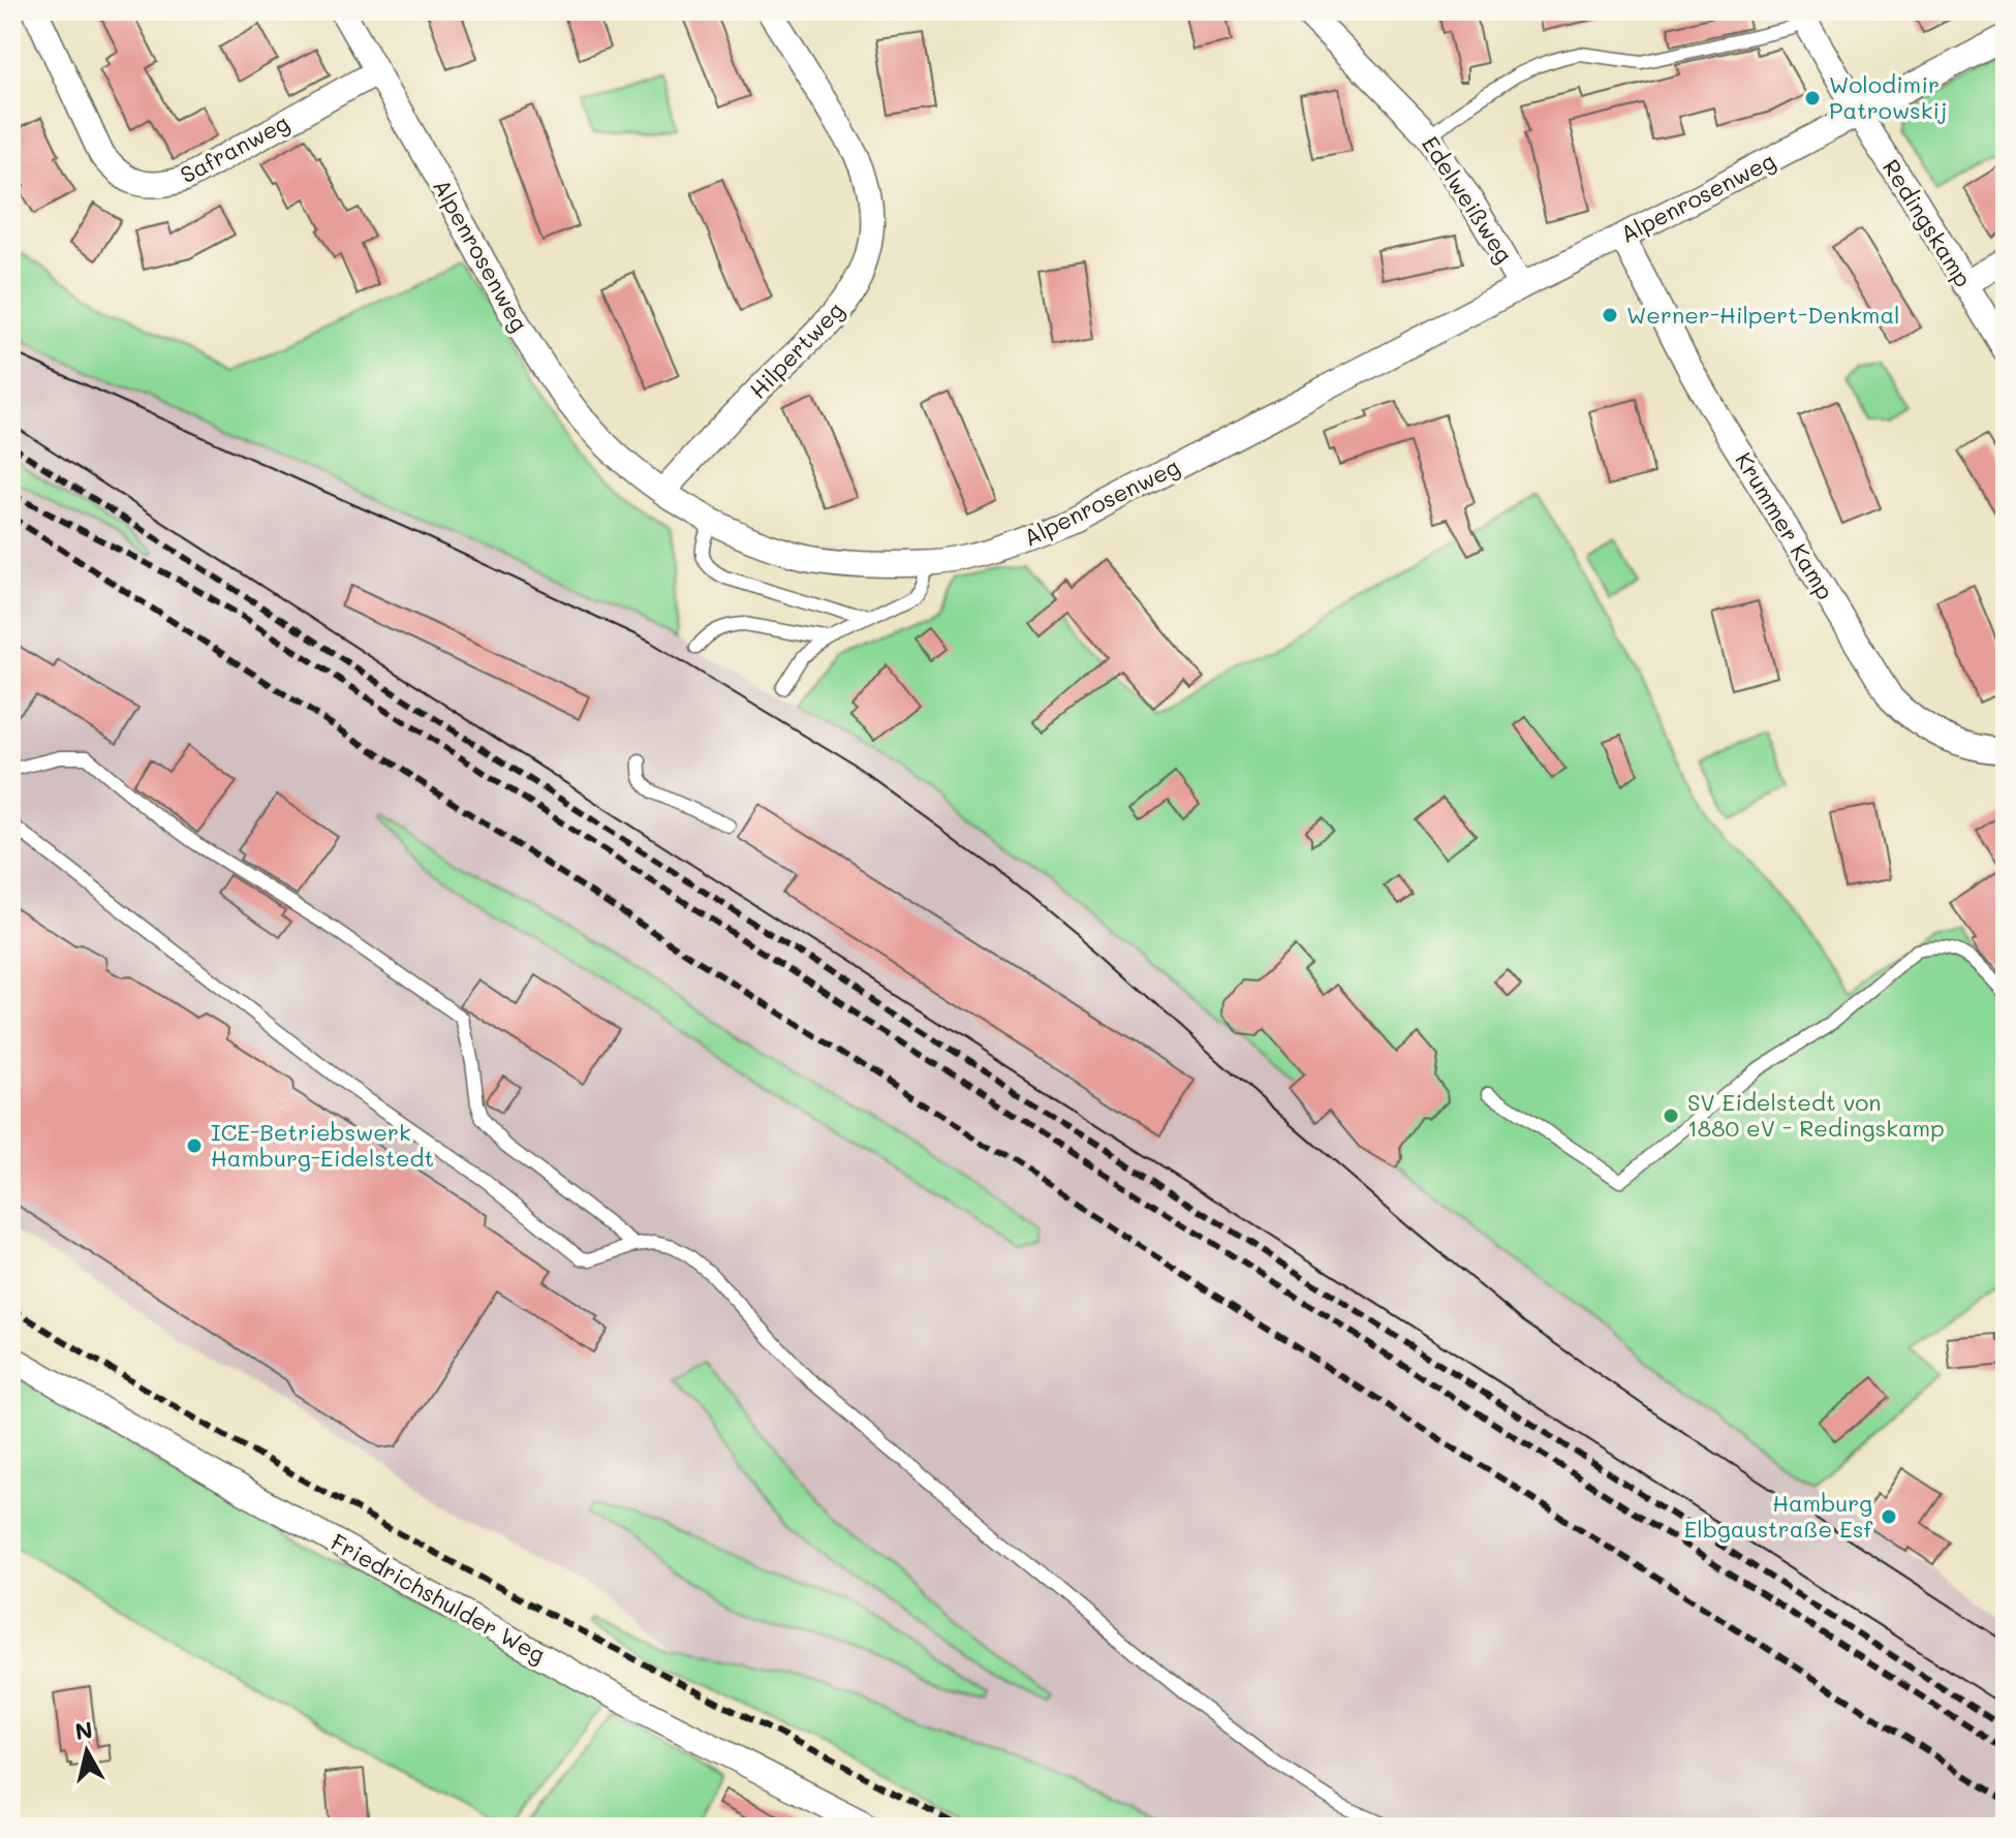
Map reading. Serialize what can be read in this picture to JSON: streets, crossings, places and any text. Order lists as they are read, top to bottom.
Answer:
{
  "streets": {
    "street": [
      "Safranweg",
      "Alpenrosenweg",
      "Edelweißweg",
      "Redingskamp",
      "Hilpertweg",
      "Krummer Kamp",
      "Friedrichshulder Weg"
    ]
  },
  "crossings": [
    ["Safranweg", "Alpenrosenweg"],
    ["Alpenrosenweg", "Edelweißweg"],
    ["Alpenrosenweg", "Redingskamp"],
    ["Alpenrosenweg", "Hilpertweg"],
    ["Alpenrosenweg", "Krummer Kamp"]
  ],
  "places": [
    "Wolodimir Patrowskij",
    "Werner-Hilpert-Denkmal",
    "SV Eidelstedt von 1880 eV - Redingskamp",
    "ICE-Betriebswerk Hamburg-Eidelstedt",
    "Hamburg Elbgaustraße Esf"
  ],
  "north": "top"
}
